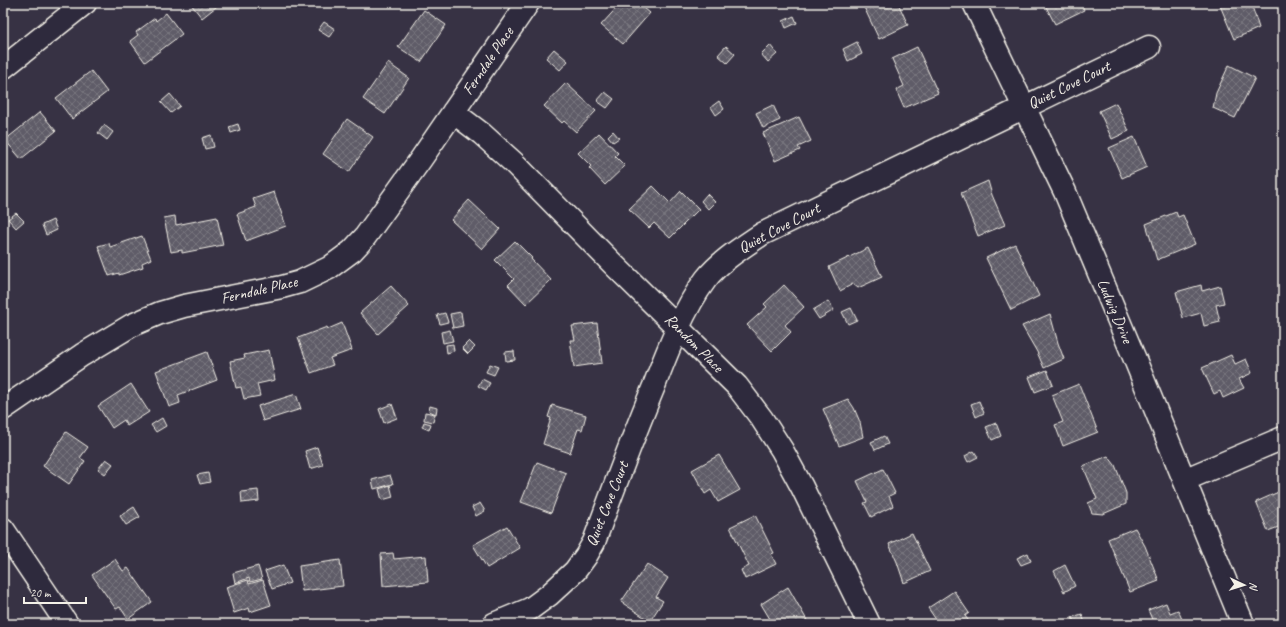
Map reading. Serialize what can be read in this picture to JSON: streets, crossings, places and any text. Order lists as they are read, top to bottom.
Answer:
{
  "streets": {
    "street": [
      "Ferndale Place",
      "Quiet Cove Court",
      "Ludwig Drive",
      "Random Place"
    ]
  },
  "crossings": [
    ["Ferndale Place", "Random Place"],
    ["Quiet Cove Court", "Ludwig Drive"],
    ["Quiet Cove Court", "Random Place"]
  ],
  "scale_bar": "20 m",
  "north": "right"
}
